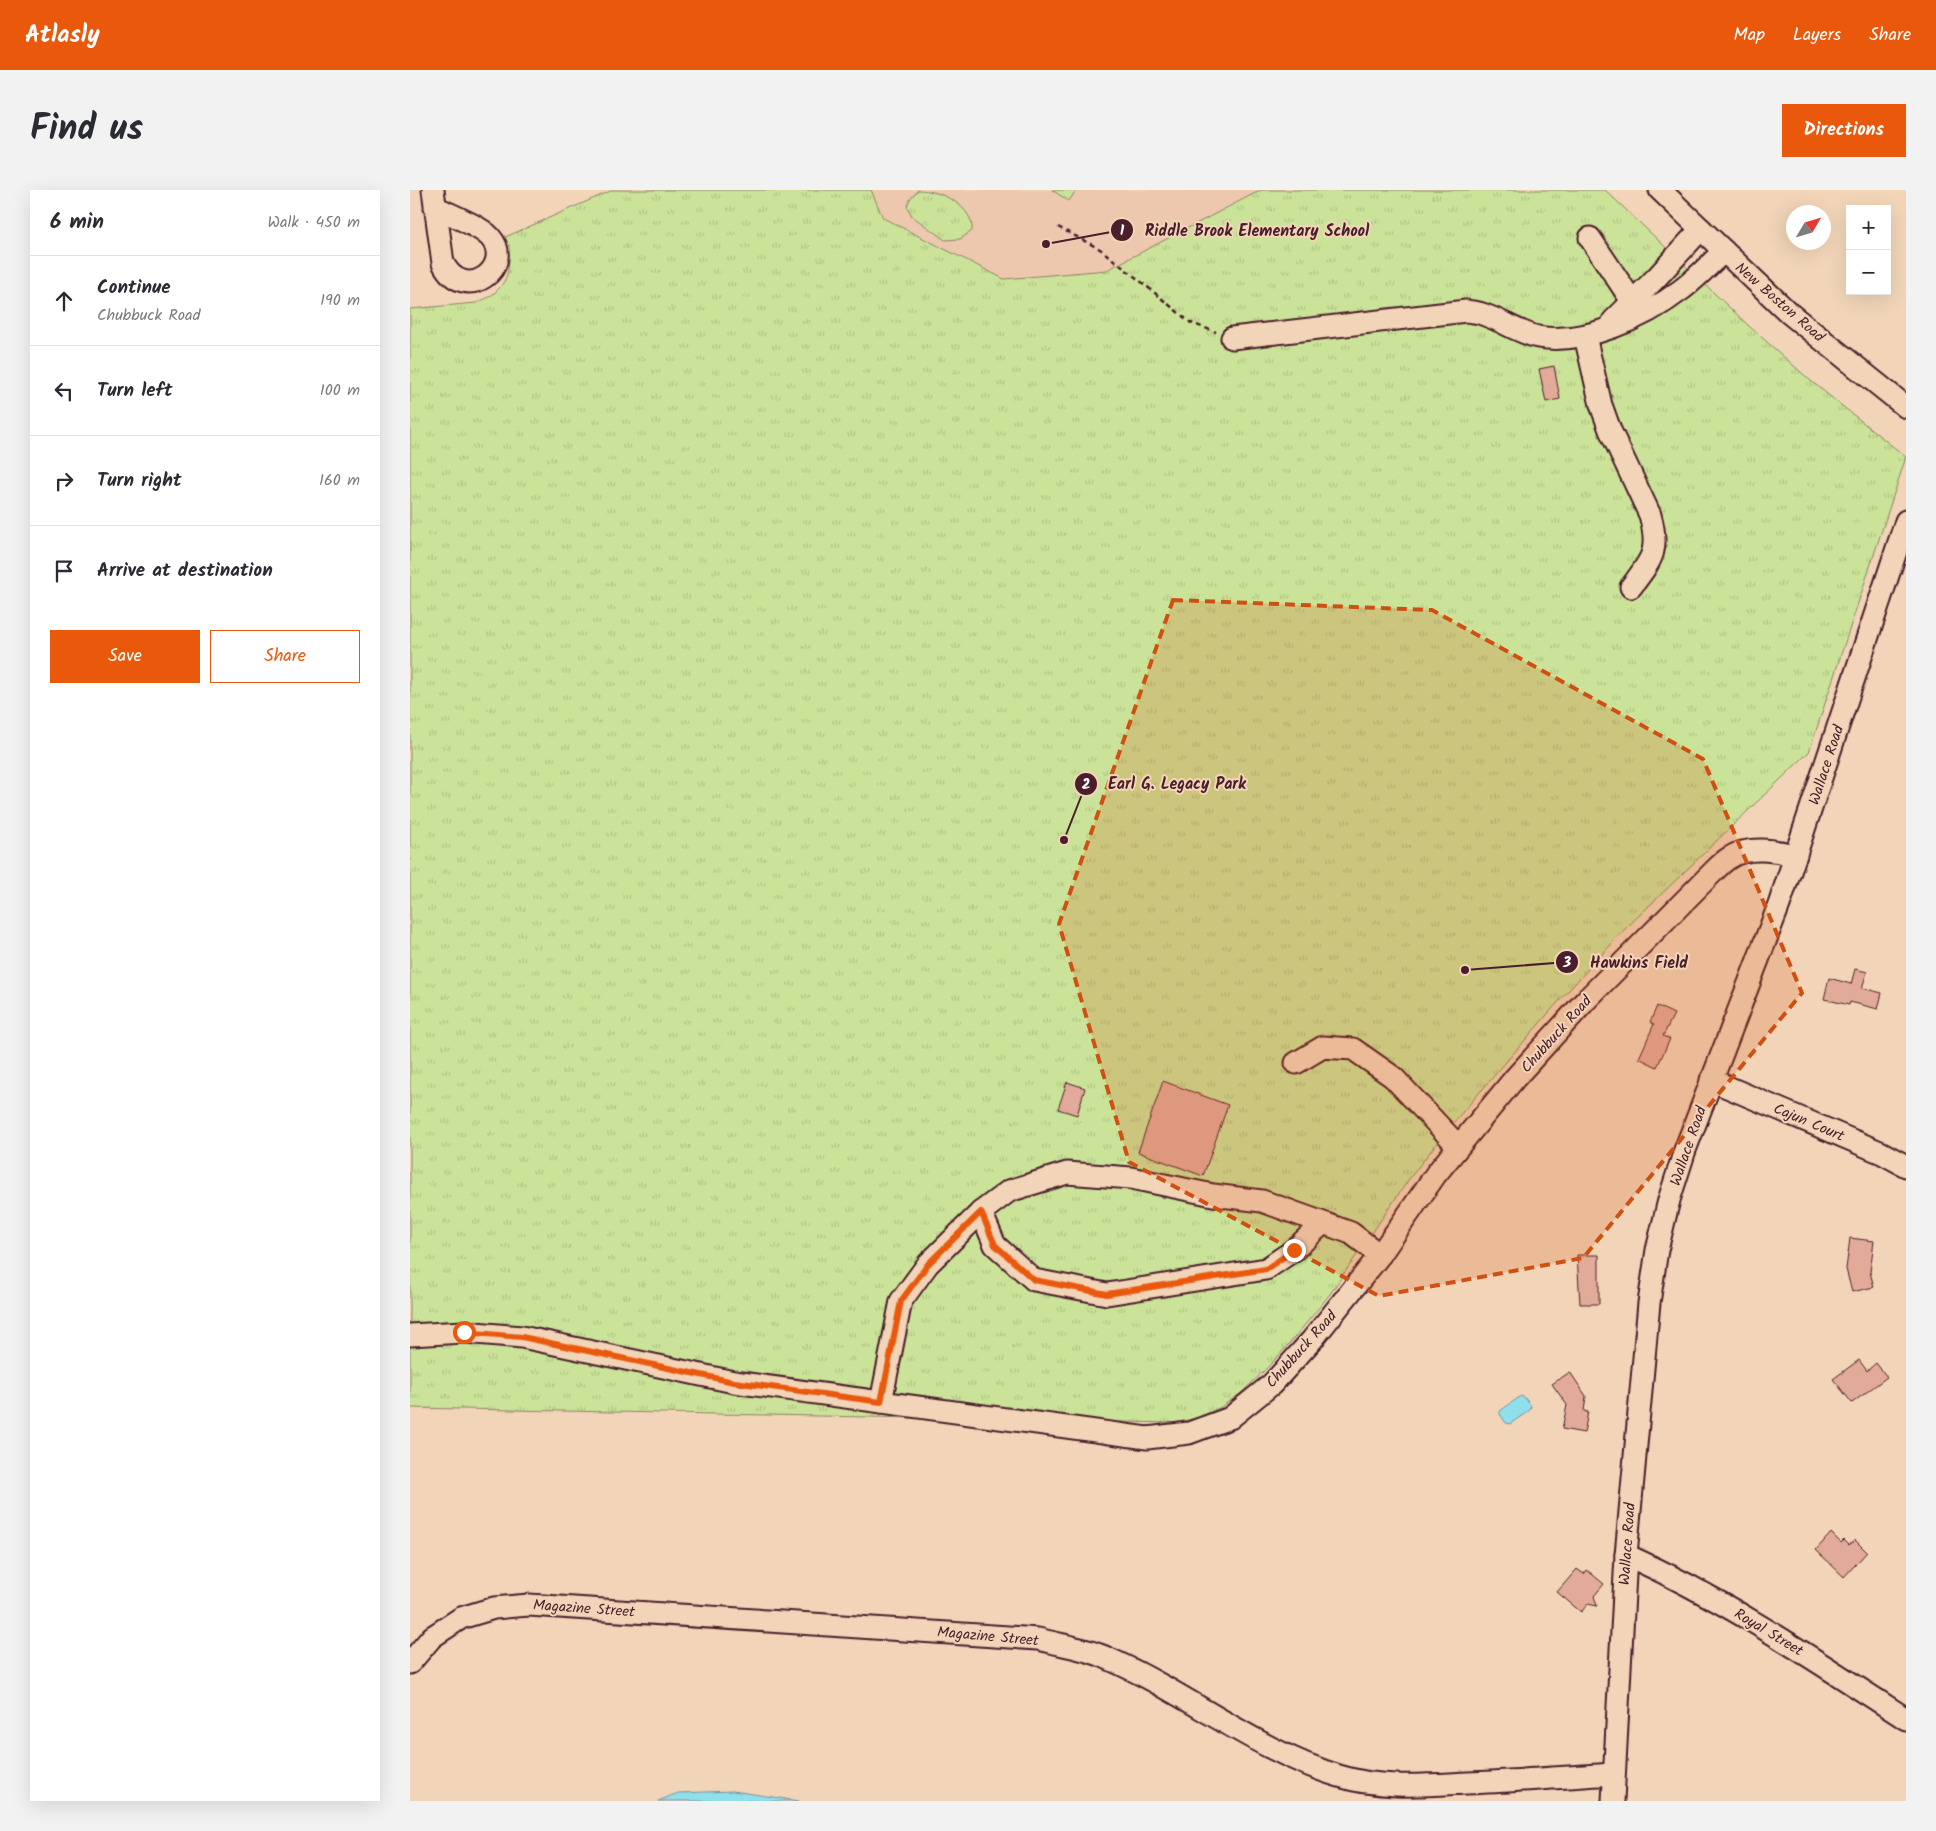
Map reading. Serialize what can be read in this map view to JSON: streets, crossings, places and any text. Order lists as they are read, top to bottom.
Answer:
{
  "streets": {
    "street": [
      "New Boston Road",
      "Wallace Road",
      "Chubbuck Road",
      "Cajun Court",
      "Magazine Street",
      "Royal Street"
    ]
  },
  "crossings": [
    ["Wallace Road", "Chubbuck Road"],
    ["Wallace Road", "Cajun Court"],
    ["Wallace Road", "Magazine Street"],
    ["Wallace Road", "Royal Street"]
  ],
  "places": ["Riddle Brook Elementary School", "Earl G. Legacy Park", "Hawkins Field"],
  "north": "top right",
  "page": {
    "header": "Atlasly",
    "nav": ["Map", "Layers", "Share"],
    "title": "Find us",
    "buttons": [
      "Directions",
      ["Save", "Share"]
    ],
    "heading": ["6 min", "Walk · 450 m"],
    "map_buttons": ["+", "−"],
    "list": [
      ["Continue", "Chubbuck Road", "190 m"],
      ["Turn left", "100 m"],
      ["Turn right", "160 m"],
      "Arrive at destination"
    ]
  }
}
